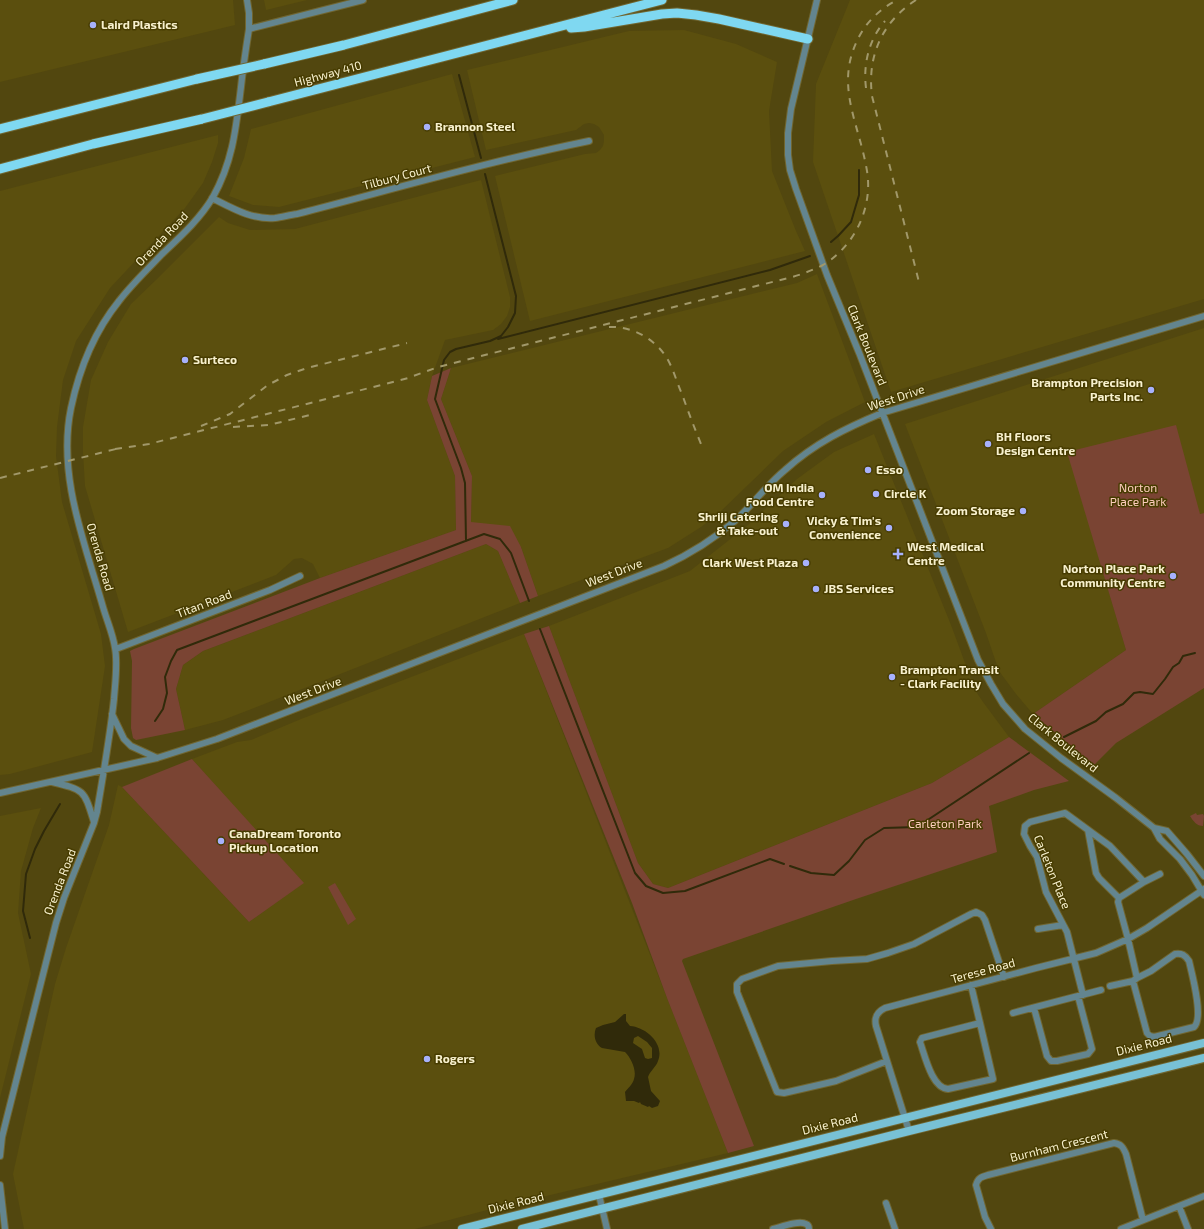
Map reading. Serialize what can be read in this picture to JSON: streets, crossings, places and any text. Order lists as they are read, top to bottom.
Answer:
{
  "streets": {
    "highway": ["Highway 410"],
    "main road": ["Dixie Road"],
    "street": [
      "Tilbury Court",
      "Orenda Road",
      "Clark Boulevard",
      "West Drive",
      "Titan Road",
      "Carleton Place",
      "Terese Road",
      "Burnham Crescent"
    ]
  },
  "crossings": [
    ["Tilbury Court", "Orenda Road"],
    ["Orenda Road", "West Drive"],
    ["Orenda Road", "Titan Road"],
    ["Clark Boulevard", "West Drive"],
    ["Clark Boulevard", "Terese Road"],
    ["Carleton Place", "Terese Road"],
    ["Terese Road", "Dixie Road"]
  ],
  "parks": ["Norton Place Park", "Carleton Park"],
  "places": {
    "other": [
      "Laird Plastics",
      "Brannon Steel",
      "Surteco",
      "Brampton Precision Parts Inc.",
      "BH Floors Design Centre",
      "Esso",
      "Circle K",
      "OM India Food Centre",
      "Zoom Storage",
      "Shriji Catering & Take-out",
      "Vicky & Tim's Convenience",
      "Clark West Plaza",
      "Norton Place Park Community Centre",
      "JBS Services",
      "Brampton Transit - Clark Facility",
      "CanaDream Toronto Pickup Location",
      "Rogers"
    ],
    "health": ["West Medical Centre"]
  }
}
